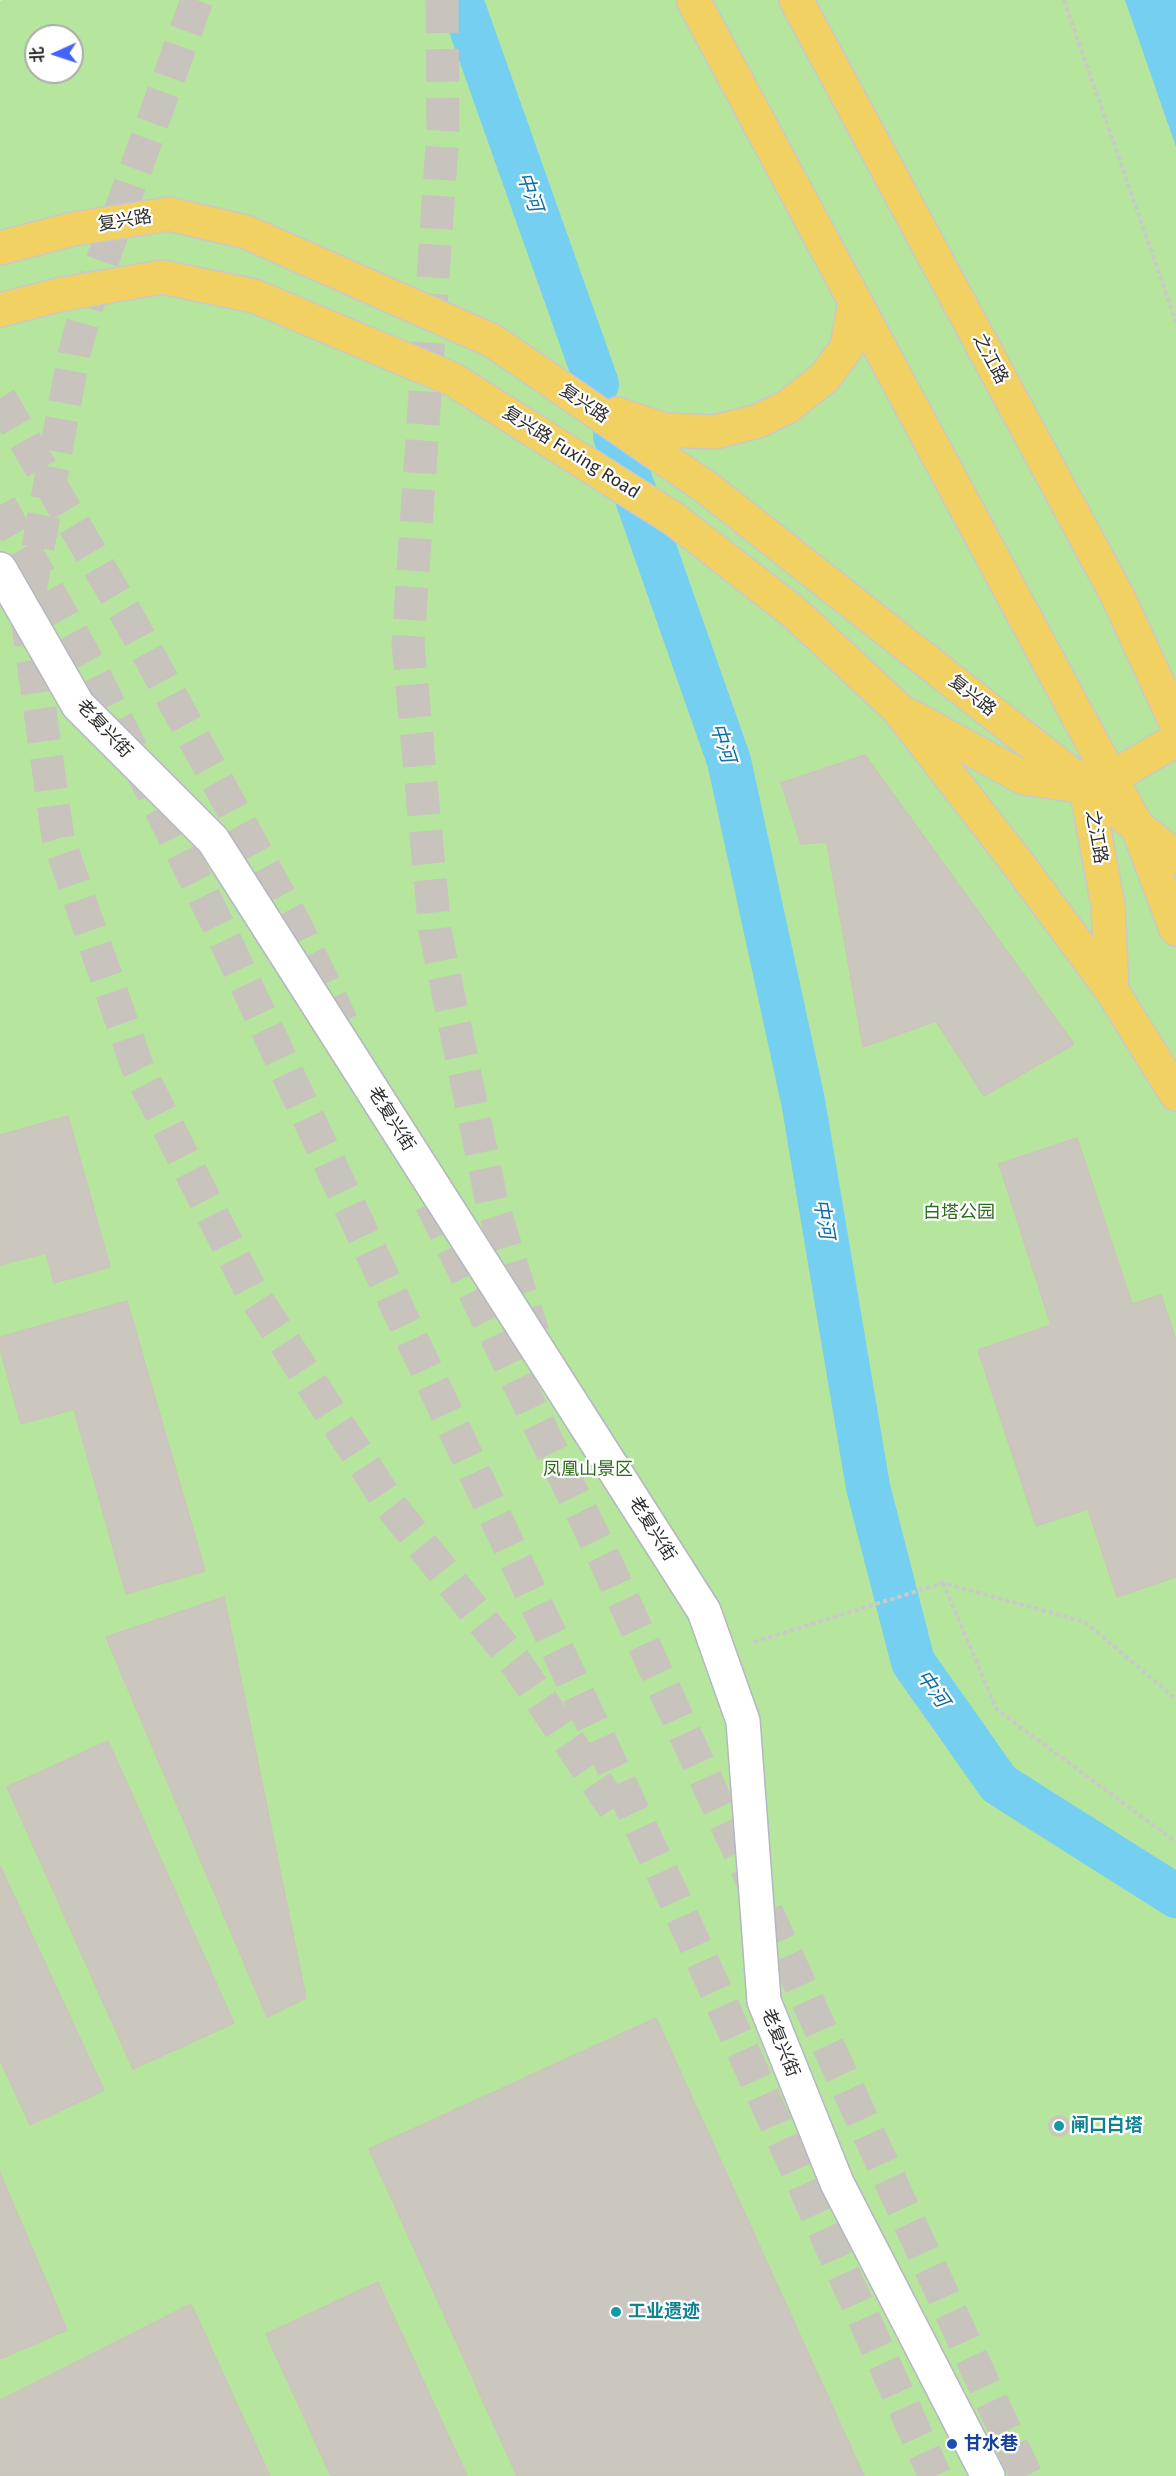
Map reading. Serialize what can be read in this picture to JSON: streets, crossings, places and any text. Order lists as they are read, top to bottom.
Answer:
{
  "streets": {
    "main road": ["复兴路", "之江路", "复兴路 Fuxing Road"],
    "street": ["老复兴街"]
  },
  "crossings": [
    ["复兴路", "之江路"],
    ["复兴路", "复兴路 Fuxing Road"]
  ],
  "water": ["中河"],
  "parks": ["白塔公园", "凤凰山景区"],
  "places": ["闸口白塔", "工业遗迹", "甘水巷"],
  "north": "left"
}
